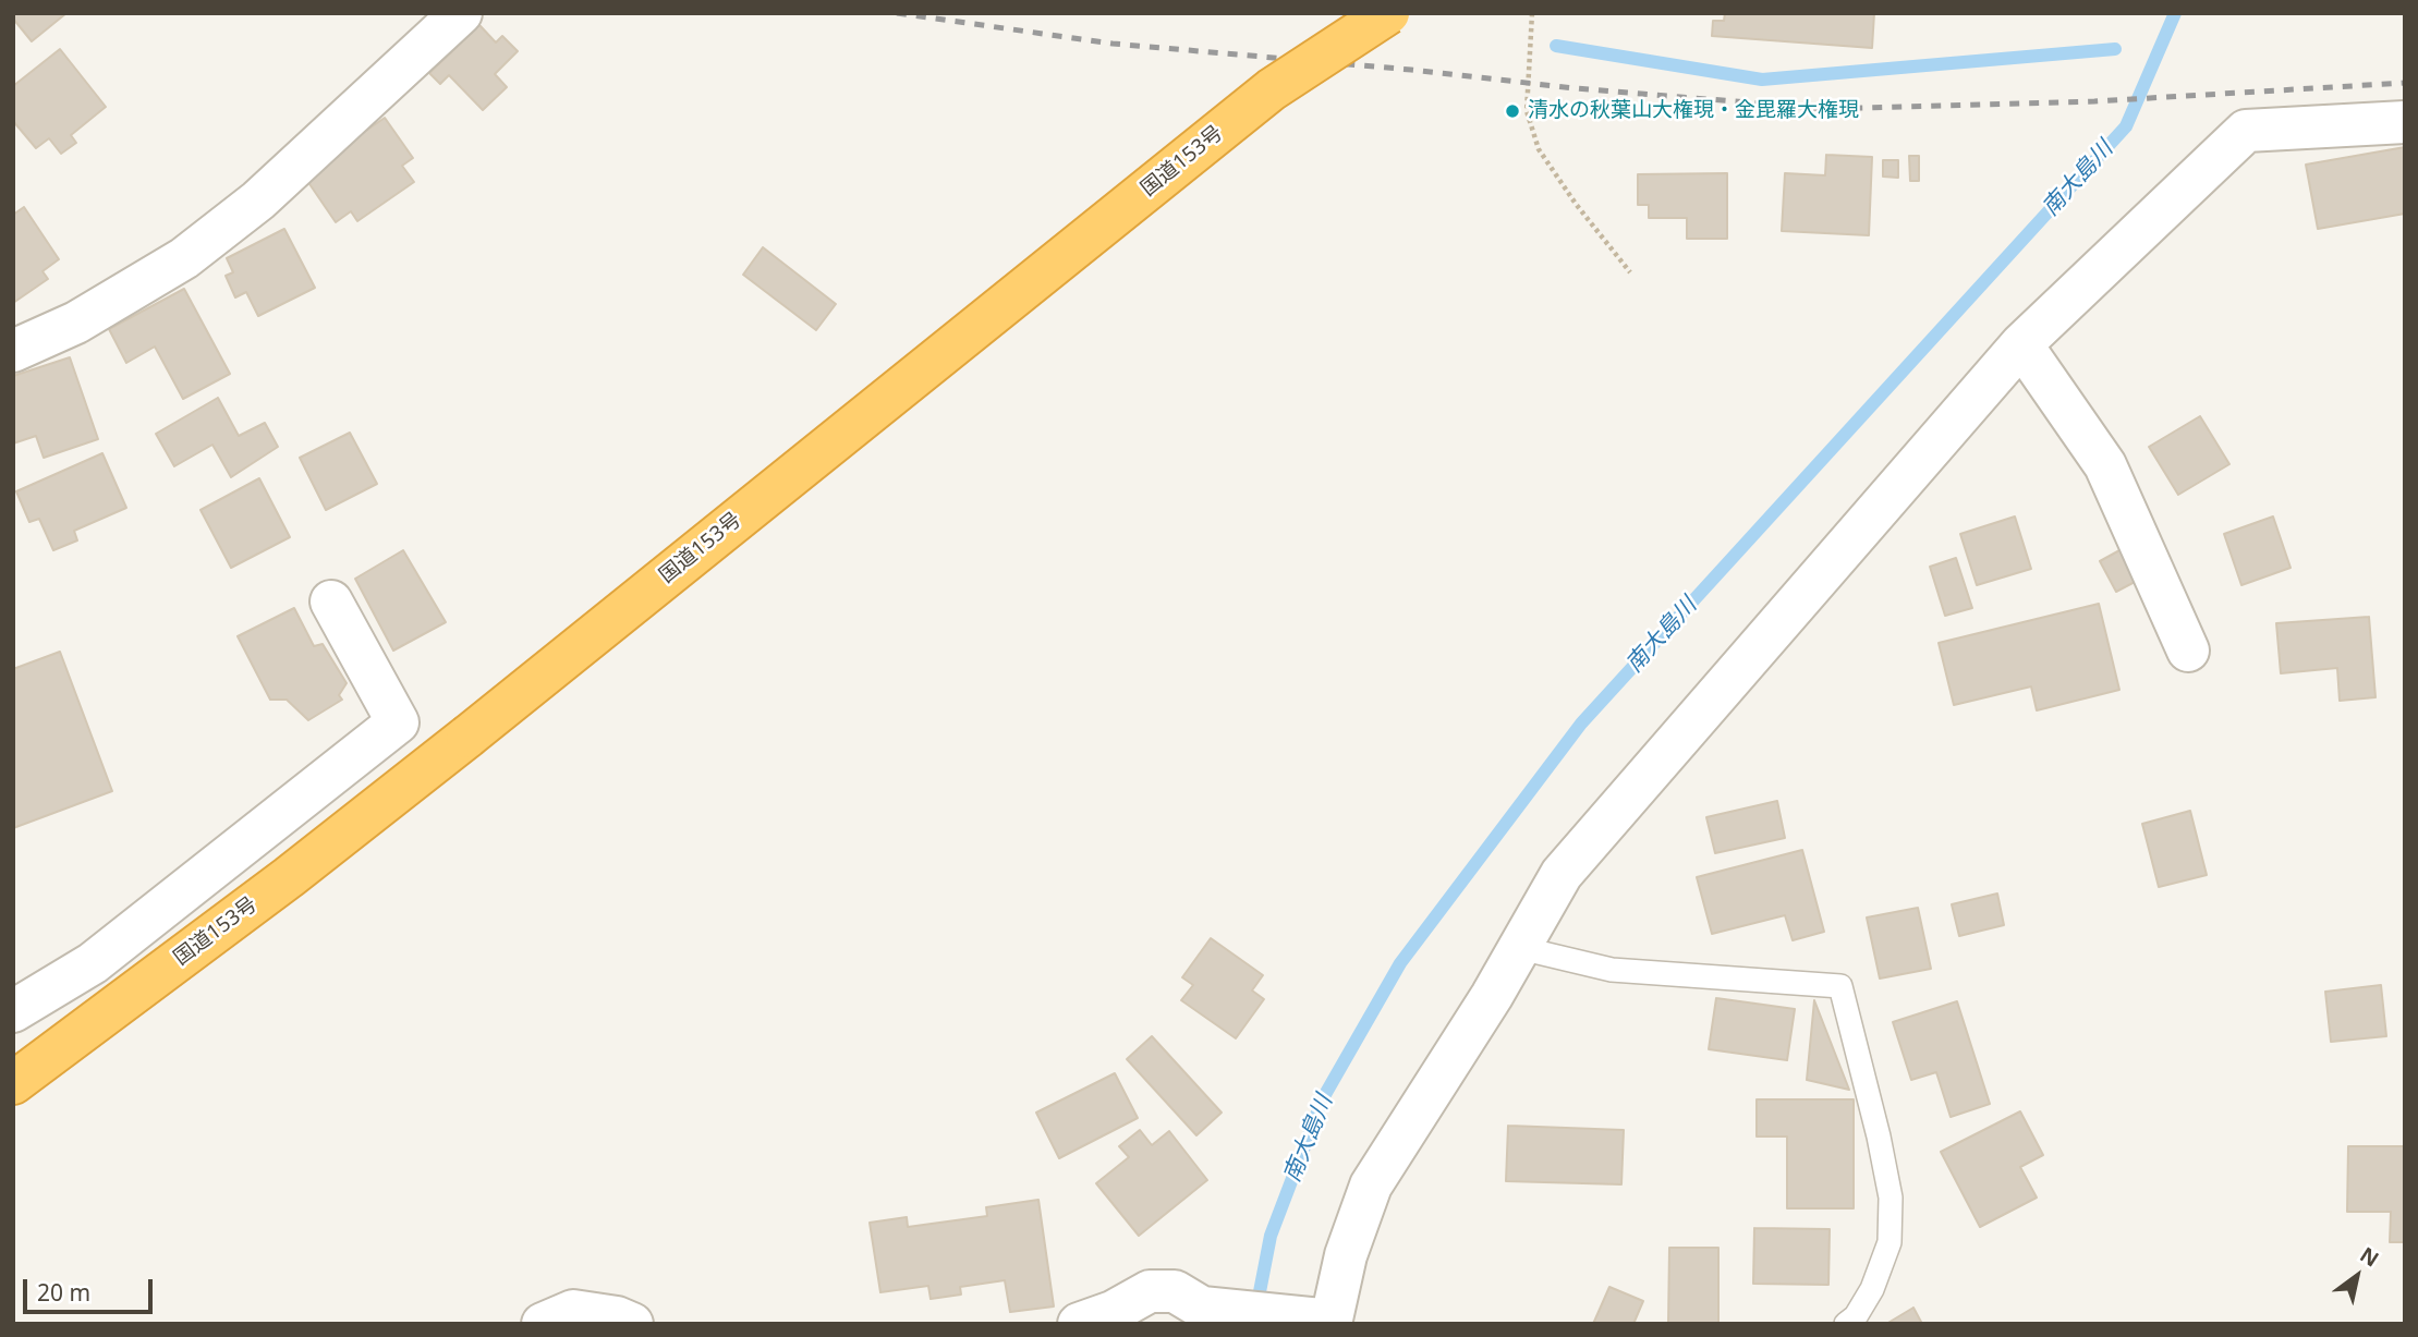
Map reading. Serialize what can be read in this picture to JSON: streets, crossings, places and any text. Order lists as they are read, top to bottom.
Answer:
{
  "streets": {
    "highway": ["国道153号"]
  },
  "water": ["南大島川"],
  "places": ["清水の秋葉山大権現・金毘羅大権現"],
  "scale_bar": "20 m",
  "north": "top right"
}
